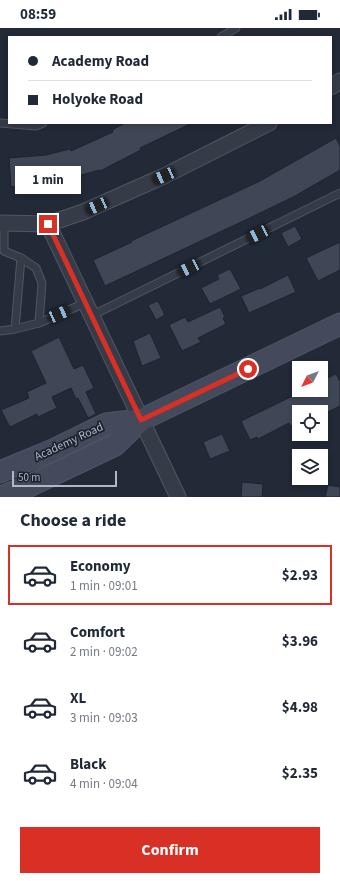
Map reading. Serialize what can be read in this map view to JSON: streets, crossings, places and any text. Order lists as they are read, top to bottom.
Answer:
{
  "streets": {
    "main road": ["Academy Road"]
  },
  "scale_bar": "50 m",
  "north": "bottom left",
  "page": {
    "status": "08:59",
    "banner": ["Academy Road", "Holyoke Road"],
    "bubble": "1 min",
    "scale": "50 m",
    "heading": "Choose a ride",
    "list": [
      {
        "name": "Economy",
        "note": "1 min · 09:01",
        "value": "$2.93"
      },
      {
        "name": "Comfort",
        "note": "2 min · 09:02",
        "value": "$3.96"
      },
      {
        "name": "XL",
        "note": "3 min · 09:03",
        "value": "$4.98"
      },
      {
        "name": "Black",
        "note": "4 min · 09:04",
        "value": "$2.35"
      }
    ],
    "buttons": "Confirm"
  }
}
